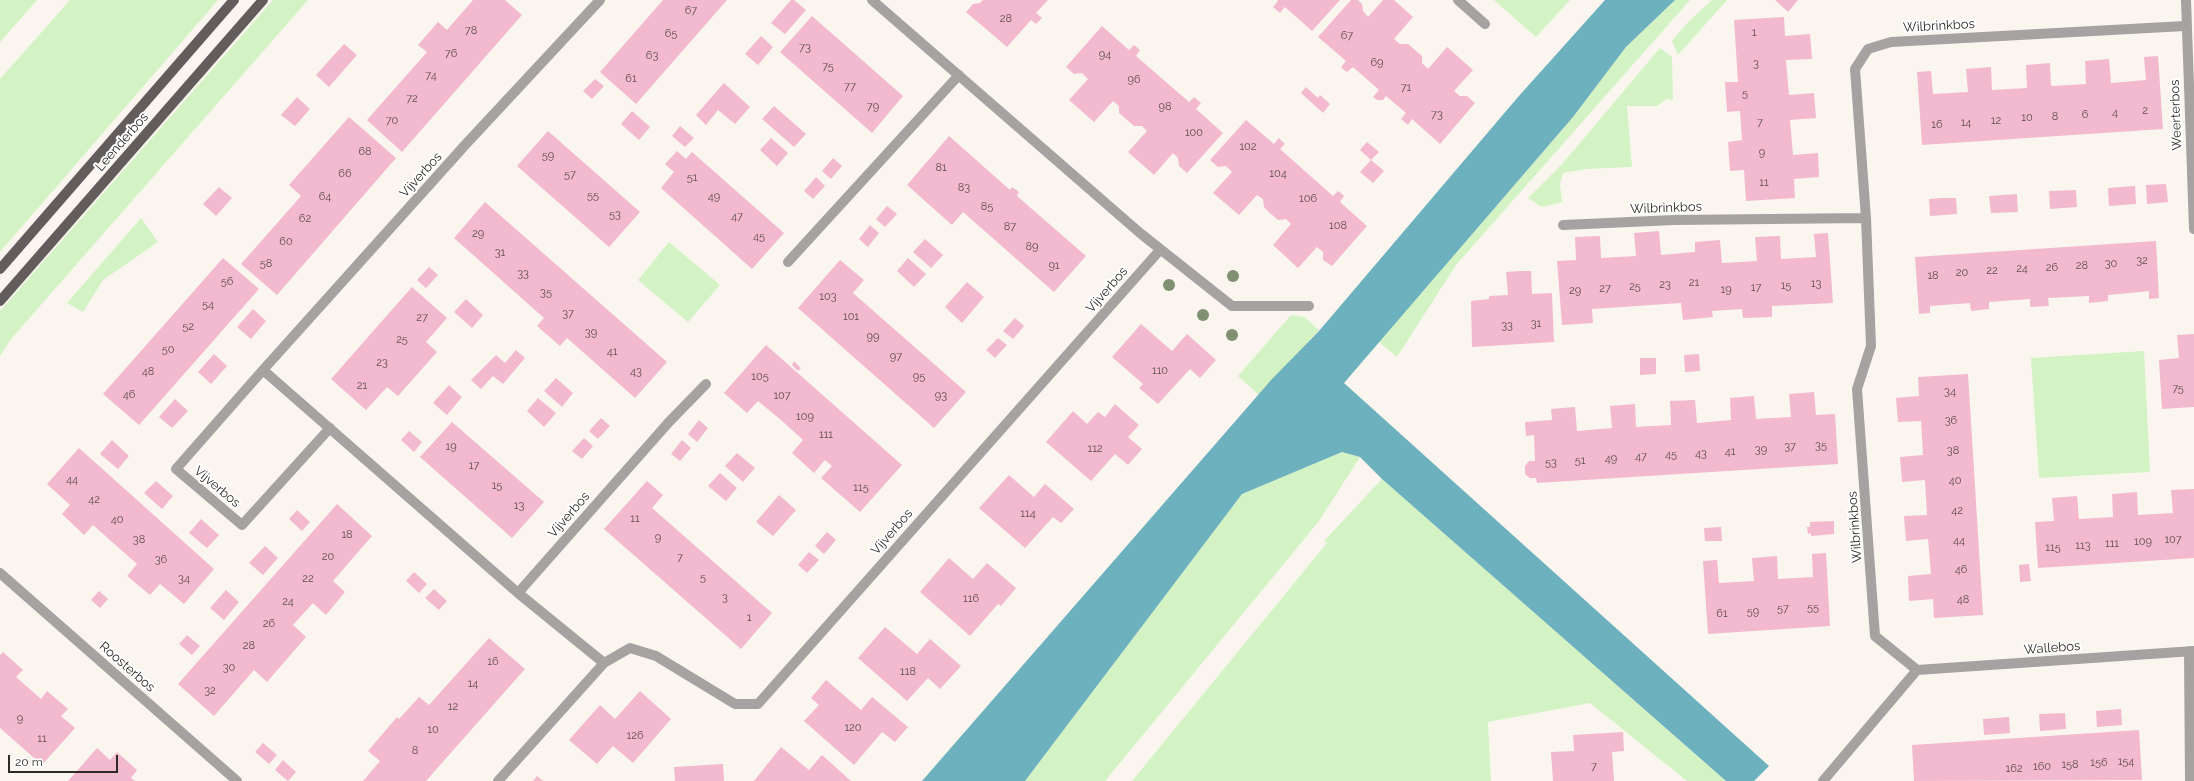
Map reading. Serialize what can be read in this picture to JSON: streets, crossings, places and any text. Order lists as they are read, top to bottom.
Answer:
{
  "streets": {
    "main road": ["Leenderbos"],
    "street": [
      "Wilbrinkbos",
      "Weerterbos",
      "Vijverbos",
      "Wallebos",
      "Roosterbos"
    ]
  },
  "crossings": [
    ["Wilbrinkbos", "Weerterbos"],
    ["Wilbrinkbos", "Wallebos"]
  ],
  "house_numbers": [
    "67",
    "28",
    "78",
    "1",
    "65",
    "67",
    "73",
    "76",
    "94",
    "63",
    "69",
    "3",
    "75",
    "74",
    "61",
    "96",
    "77",
    "71",
    "5",
    "72",
    "79",
    "98",
    "2",
    "4",
    "73",
    "6",
    "8",
    "10",
    "70",
    "12",
    "7",
    "14",
    "16",
    "100",
    "102",
    "68",
    "9",
    "59",
    "81",
    "66",
    "104",
    "57",
    "51",
    "11",
    "83",
    "55",
    "64",
    "49",
    "106",
    "85",
    "53",
    "47",
    "62",
    "108",
    "87",
    "29",
    "45",
    "60",
    "89",
    "31",
    "32",
    "58",
    "30",
    "91",
    "28",
    "26",
    "24",
    "22",
    "20",
    "33",
    "18",
    "56",
    "21",
    "13",
    "23",
    "15",
    "25",
    "17",
    "27",
    "19",
    "29",
    "35",
    "103",
    "54",
    "37",
    "101",
    "27",
    "31",
    "33",
    "52",
    "39",
    "99",
    "25",
    "50",
    "41",
    "97",
    "23",
    "110",
    "48",
    "43",
    "105",
    "95",
    "21",
    "75",
    "34",
    "46",
    "107",
    "93",
    "109",
    "36",
    "111",
    "35",
    "19",
    "37",
    "112",
    "39",
    "38",
    "41",
    "43",
    "45",
    "47",
    "49",
    "51",
    "53",
    "17",
    "44",
    "40",
    "15",
    "115",
    "42",
    "13",
    "42",
    "114",
    "11",
    "40",
    "18",
    "9",
    "38",
    "107",
    "44",
    "109",
    "111",
    "113",
    "115",
    "20",
    "7",
    "36",
    "46",
    "5",
    "34",
    "22",
    "3",
    "116",
    "48",
    "24",
    "55",
    "57",
    "59",
    "61",
    "1",
    "26",
    "28",
    "16",
    "30",
    "118",
    "14",
    "32",
    "12",
    "9",
    "120",
    "10",
    "126",
    "11",
    "8",
    "154",
    "156",
    "158",
    "7",
    "160",
    "162"
  ],
  "scale_bar": "20 m"
}
